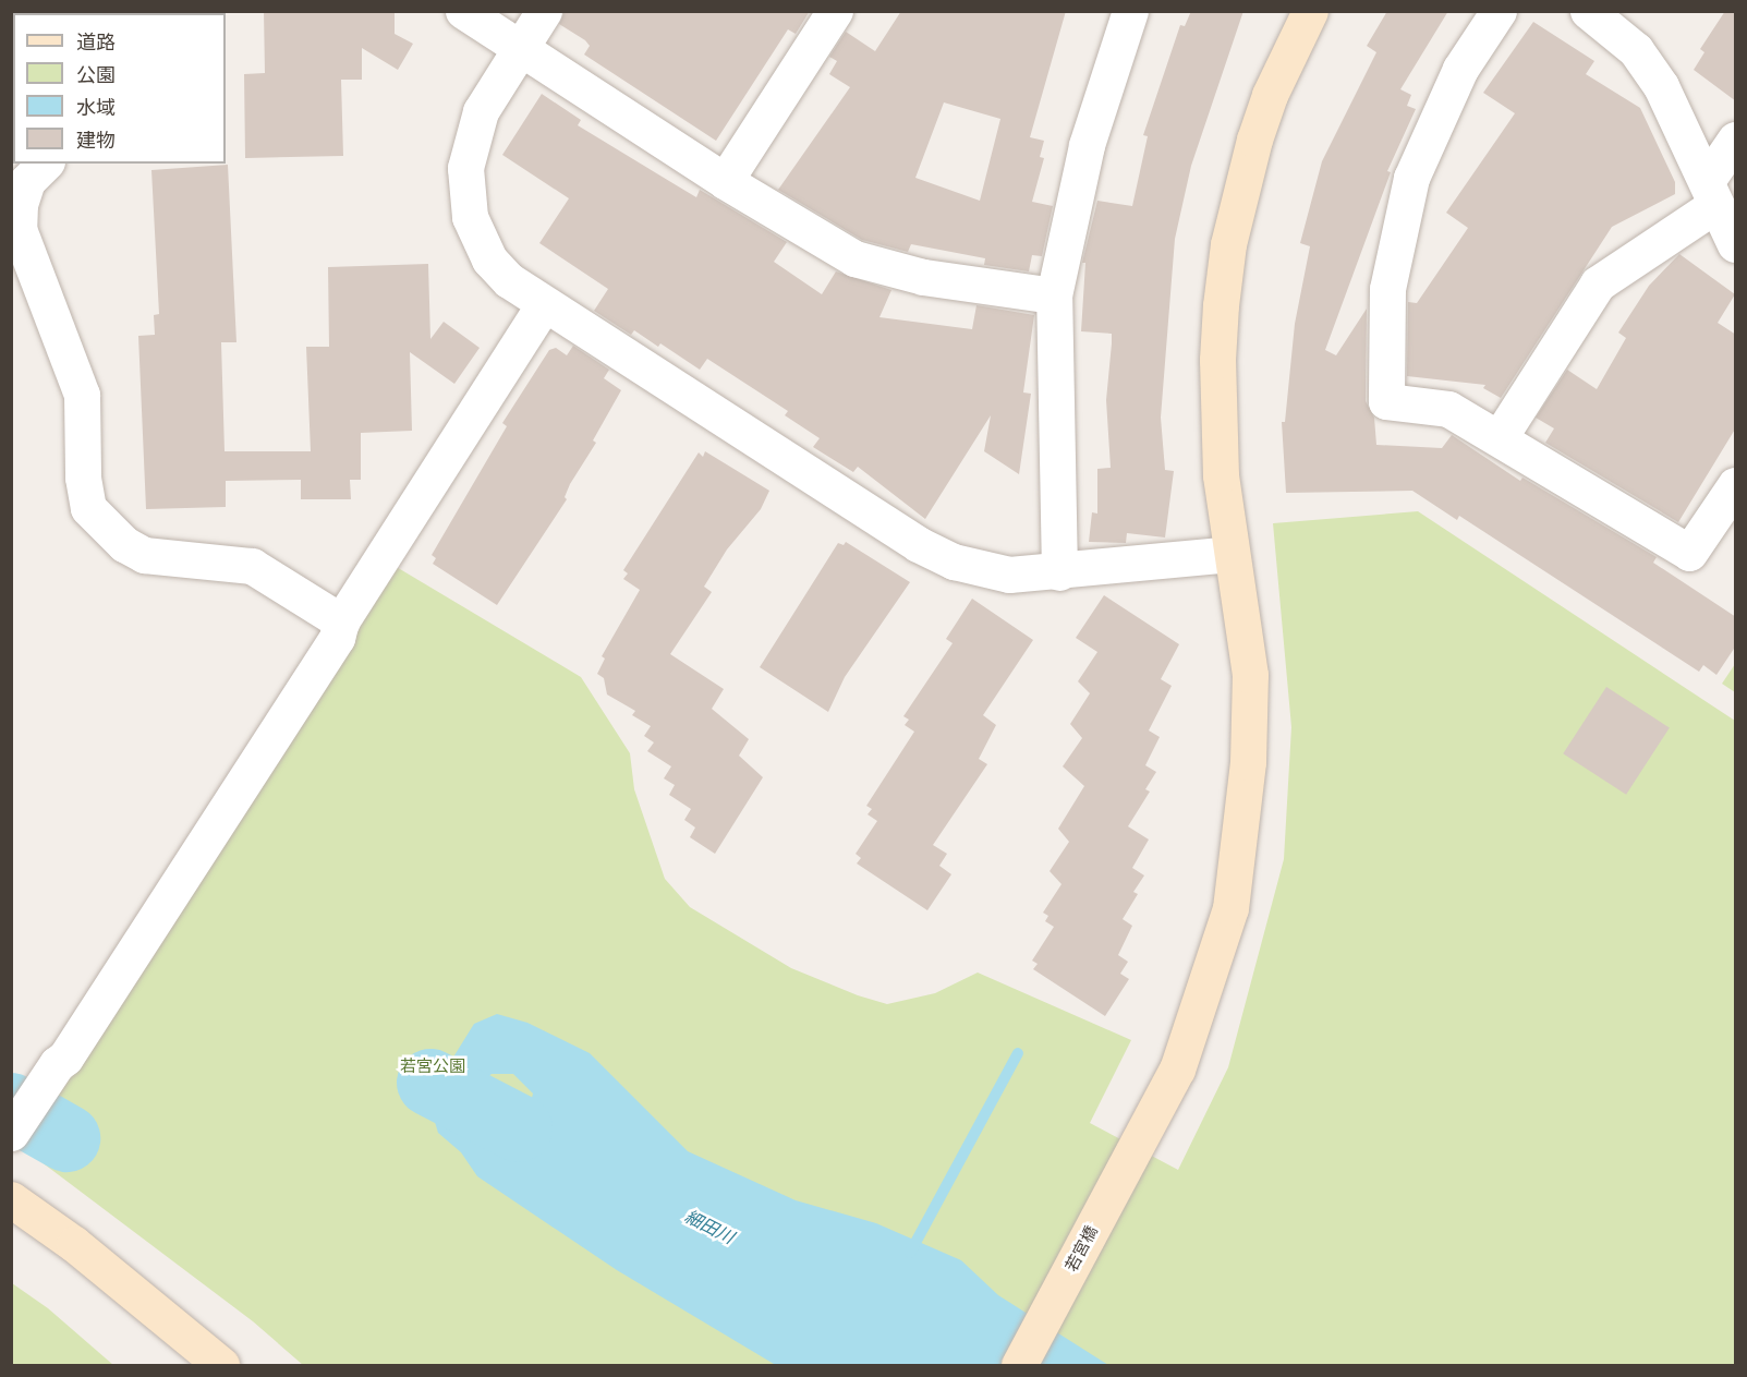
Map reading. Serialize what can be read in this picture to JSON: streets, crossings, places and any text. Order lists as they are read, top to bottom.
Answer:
{
  "streets": {
    "street": ["若宮橋"]
  },
  "water": ["細田川"],
  "parks": ["若宮公園"],
  "legend": [
    "道路",
    "公園",
    "水域",
    "建物"
  ]
}
